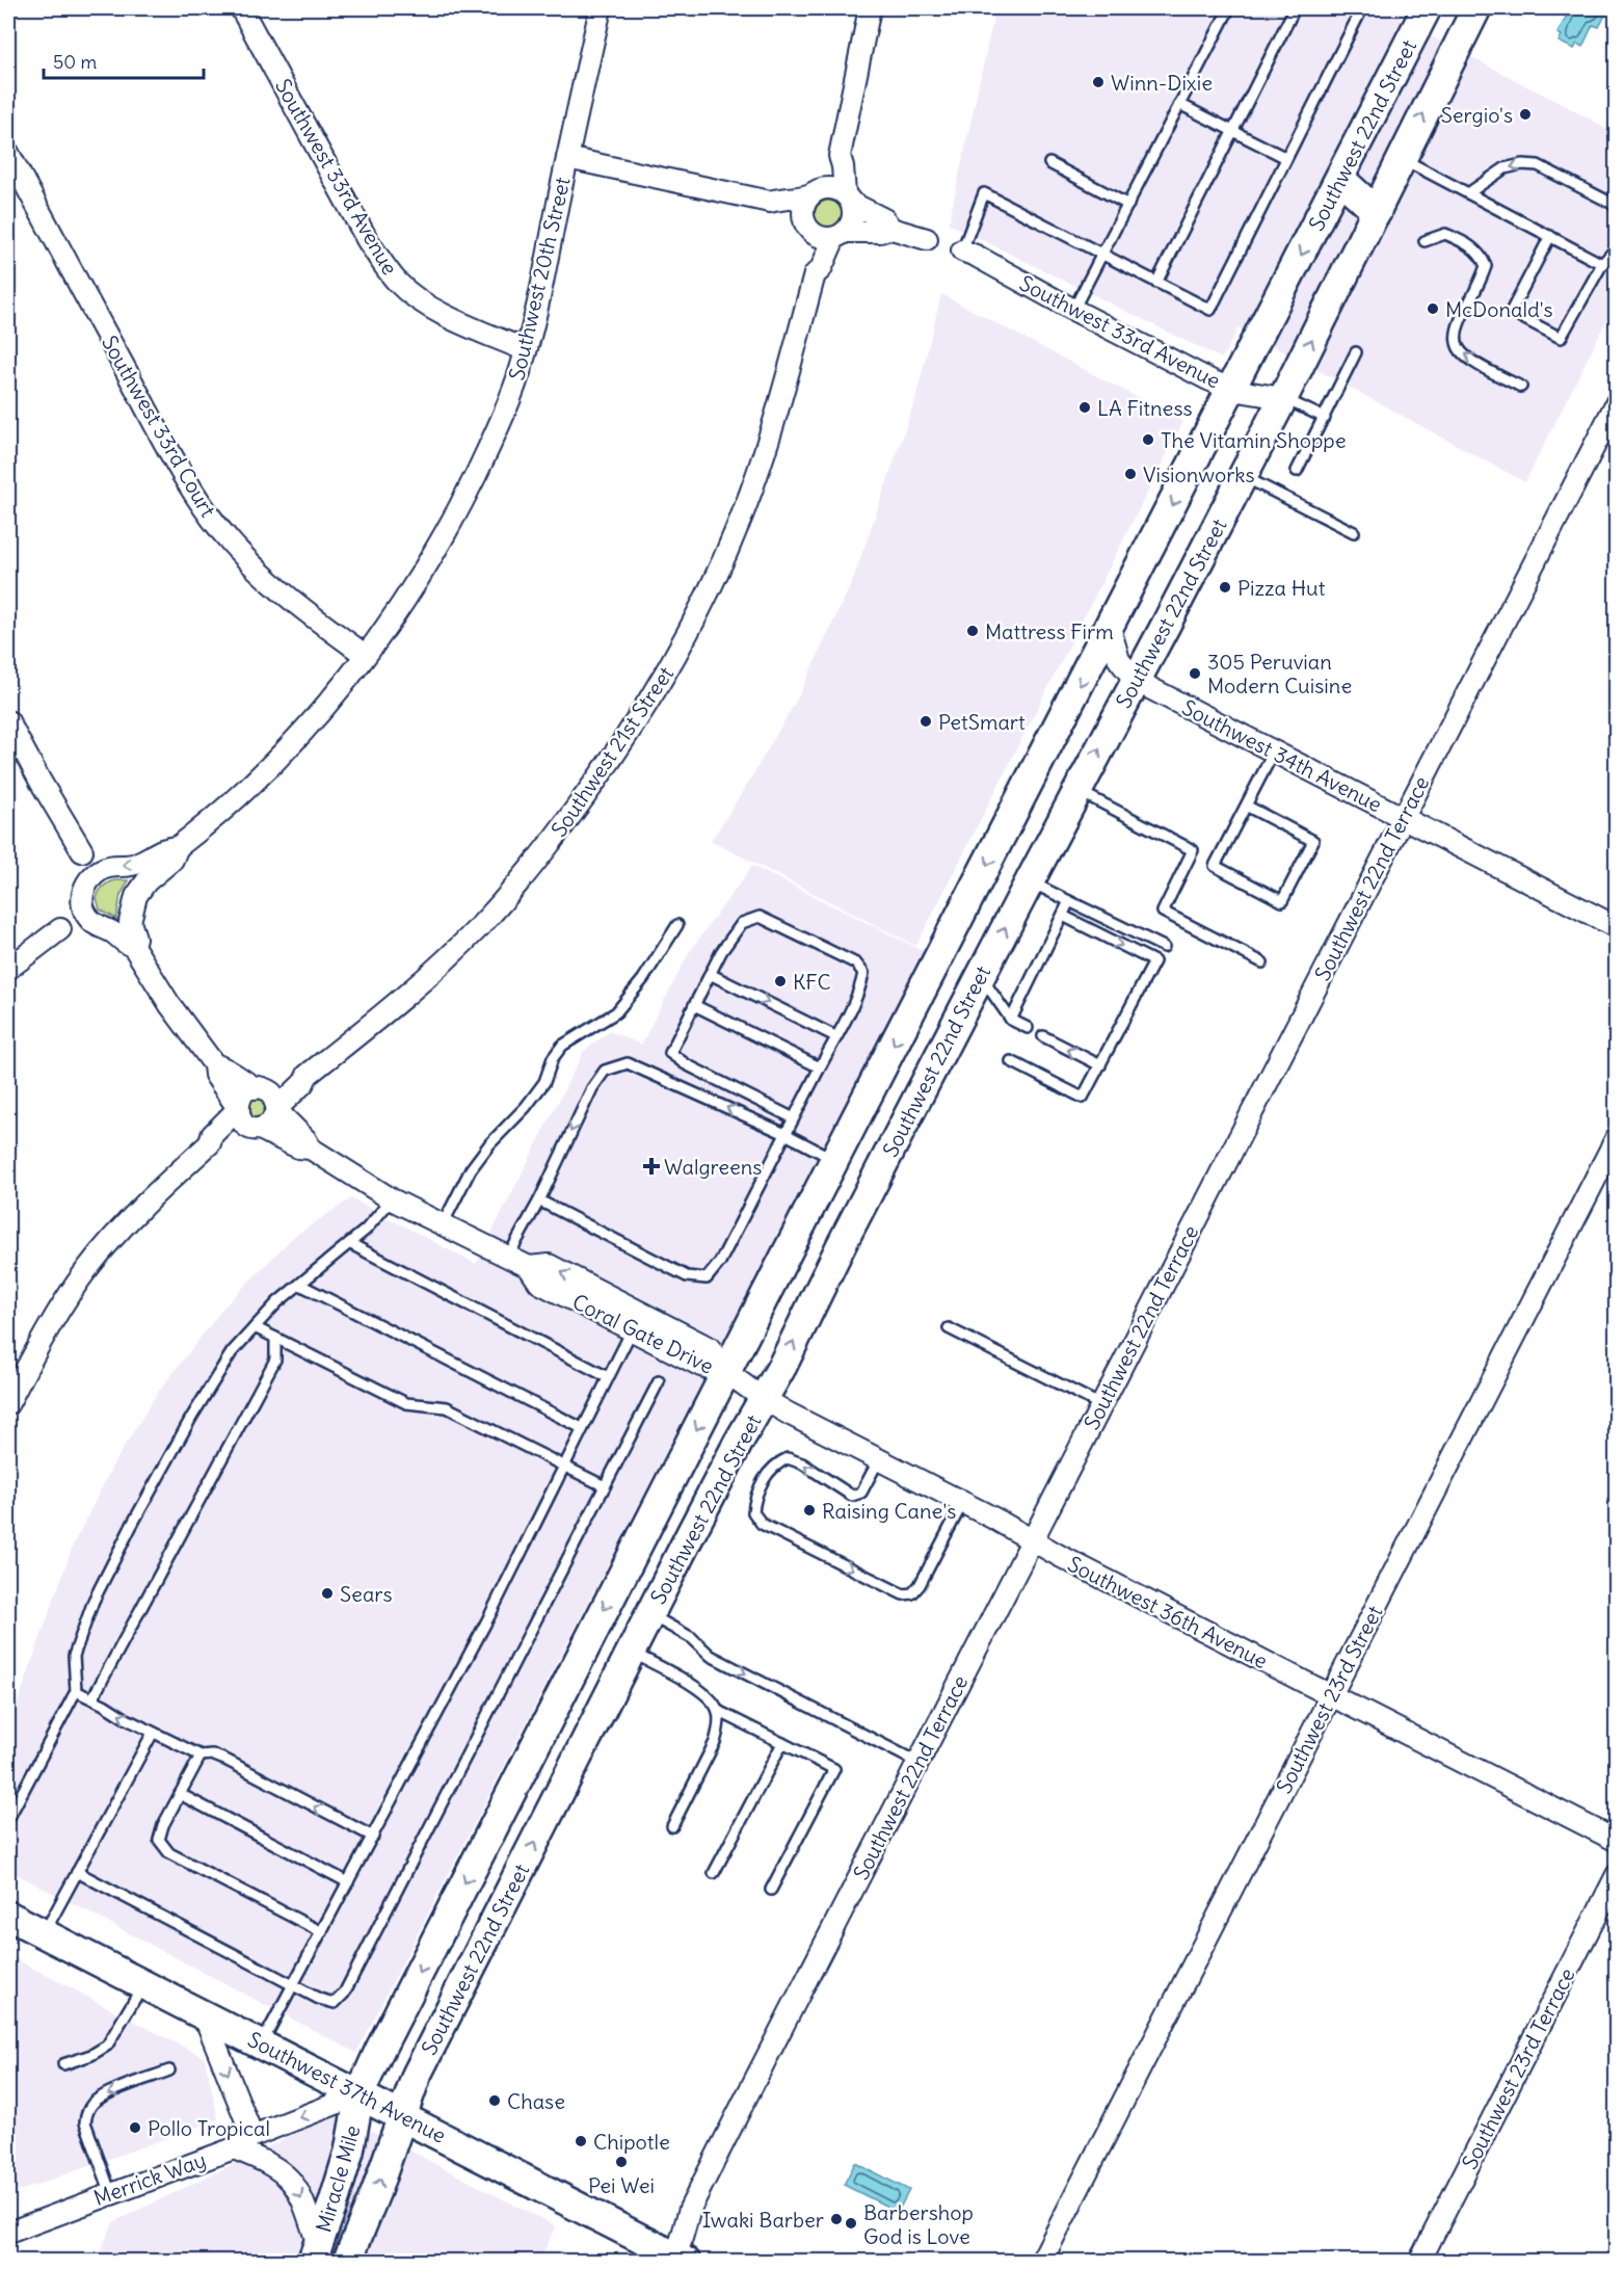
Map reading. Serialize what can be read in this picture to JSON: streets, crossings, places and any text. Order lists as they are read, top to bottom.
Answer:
{
  "streets": {
    "main road": ["Southwest 22nd Street", "Southwest 37th Avenue", "Miracle Mile"],
    "street": [
      "Southwest 33rd Avenue",
      "Southwest 20th Street",
      "Southwest 33rd Court",
      "Southwest 21st Street",
      "Southwest 34th Avenue",
      "Southwest 22nd Terrace",
      "Coral Gate Drive",
      "Southwest 36th Avenue",
      "Southwest 23rd Street",
      "Southwest 23rd Terrace",
      "Merrick Way"
    ]
  },
  "crossings": [
    ["Southwest 22nd Street", "Southwest 33rd Avenue"],
    ["Southwest 22nd Street", "Southwest 34th Avenue"],
    ["Southwest 22nd Street", "Coral Gate Drive"],
    ["Southwest 22nd Street", "Southwest 36th Avenue"],
    ["Southwest 22nd Street", "Southwest 37th Avenue"],
    ["Southwest 22nd Street", "Merrick Way"],
    ["Southwest 22nd Street", "Miracle Mile"],
    ["Southwest 33rd Avenue", "Southwest 20th Street"],
    ["Southwest 20th Street", "Southwest 33rd Court"],
    ["Southwest 21st Street", "Coral Gate Drive"],
    ["Southwest 34th Avenue", "Southwest 22nd Terrace"],
    ["Southwest 22nd Terrace", "Southwest 36th Avenue"],
    ["Southwest 22nd Terrace", "Southwest 37th Avenue"],
    ["Coral Gate Drive", "Southwest 36th Avenue"],
    ["Southwest 36th Avenue", "Southwest 23rd Street"],
    ["Southwest 37th Avenue", "Merrick Way"],
    ["Southwest 37th Avenue", "Miracle Mile"],
    ["Merrick Way", "Miracle Mile"]
  ],
  "places": {
    "other": [
      "Winn-Dixie",
      "Sergio's",
      "McDonald's",
      "LA Fitness",
      "The Vitamin Shoppe",
      "Visionworks",
      "Pizza Hut",
      "Mattress Firm",
      "305 Peruvian Modern Cuisine",
      "PetSmart",
      "KFC",
      "Raising Cane's",
      "Sears",
      "Chase",
      "Pollo Tropical",
      "Chipotle",
      "Pei Wei",
      "Iwaki Barber",
      "Barbershop God is Love"
    ],
    "health": ["Walgreens"]
  },
  "scale_bar": "50 m"
}
